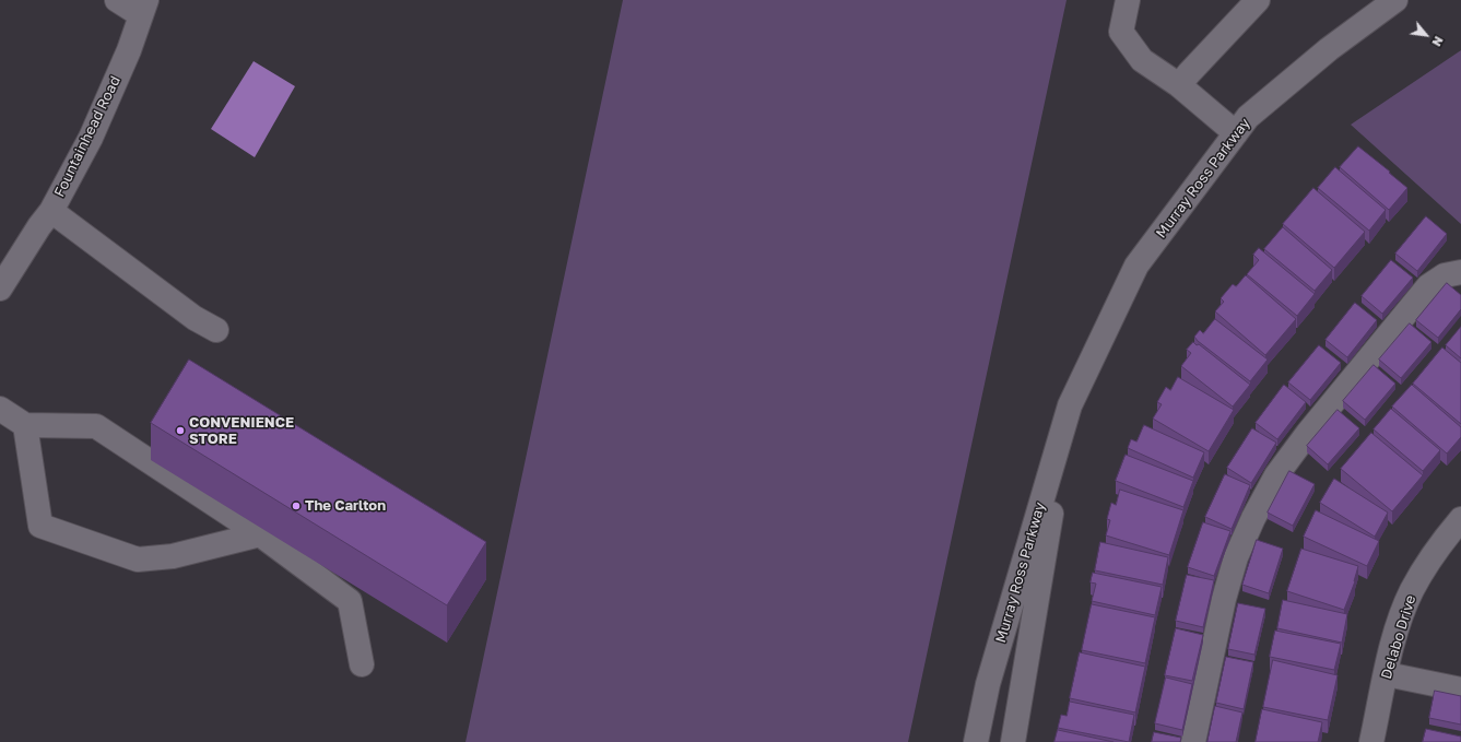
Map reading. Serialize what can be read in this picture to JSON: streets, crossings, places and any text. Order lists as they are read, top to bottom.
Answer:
{
  "streets": {
    "street": ["Fountainhead Road", "Murray Ross Parkway", "Delabo Drive"]
  },
  "places": ["CONVENIENCE STORE", "The Carlton"],
  "north": "bottom right"
}
